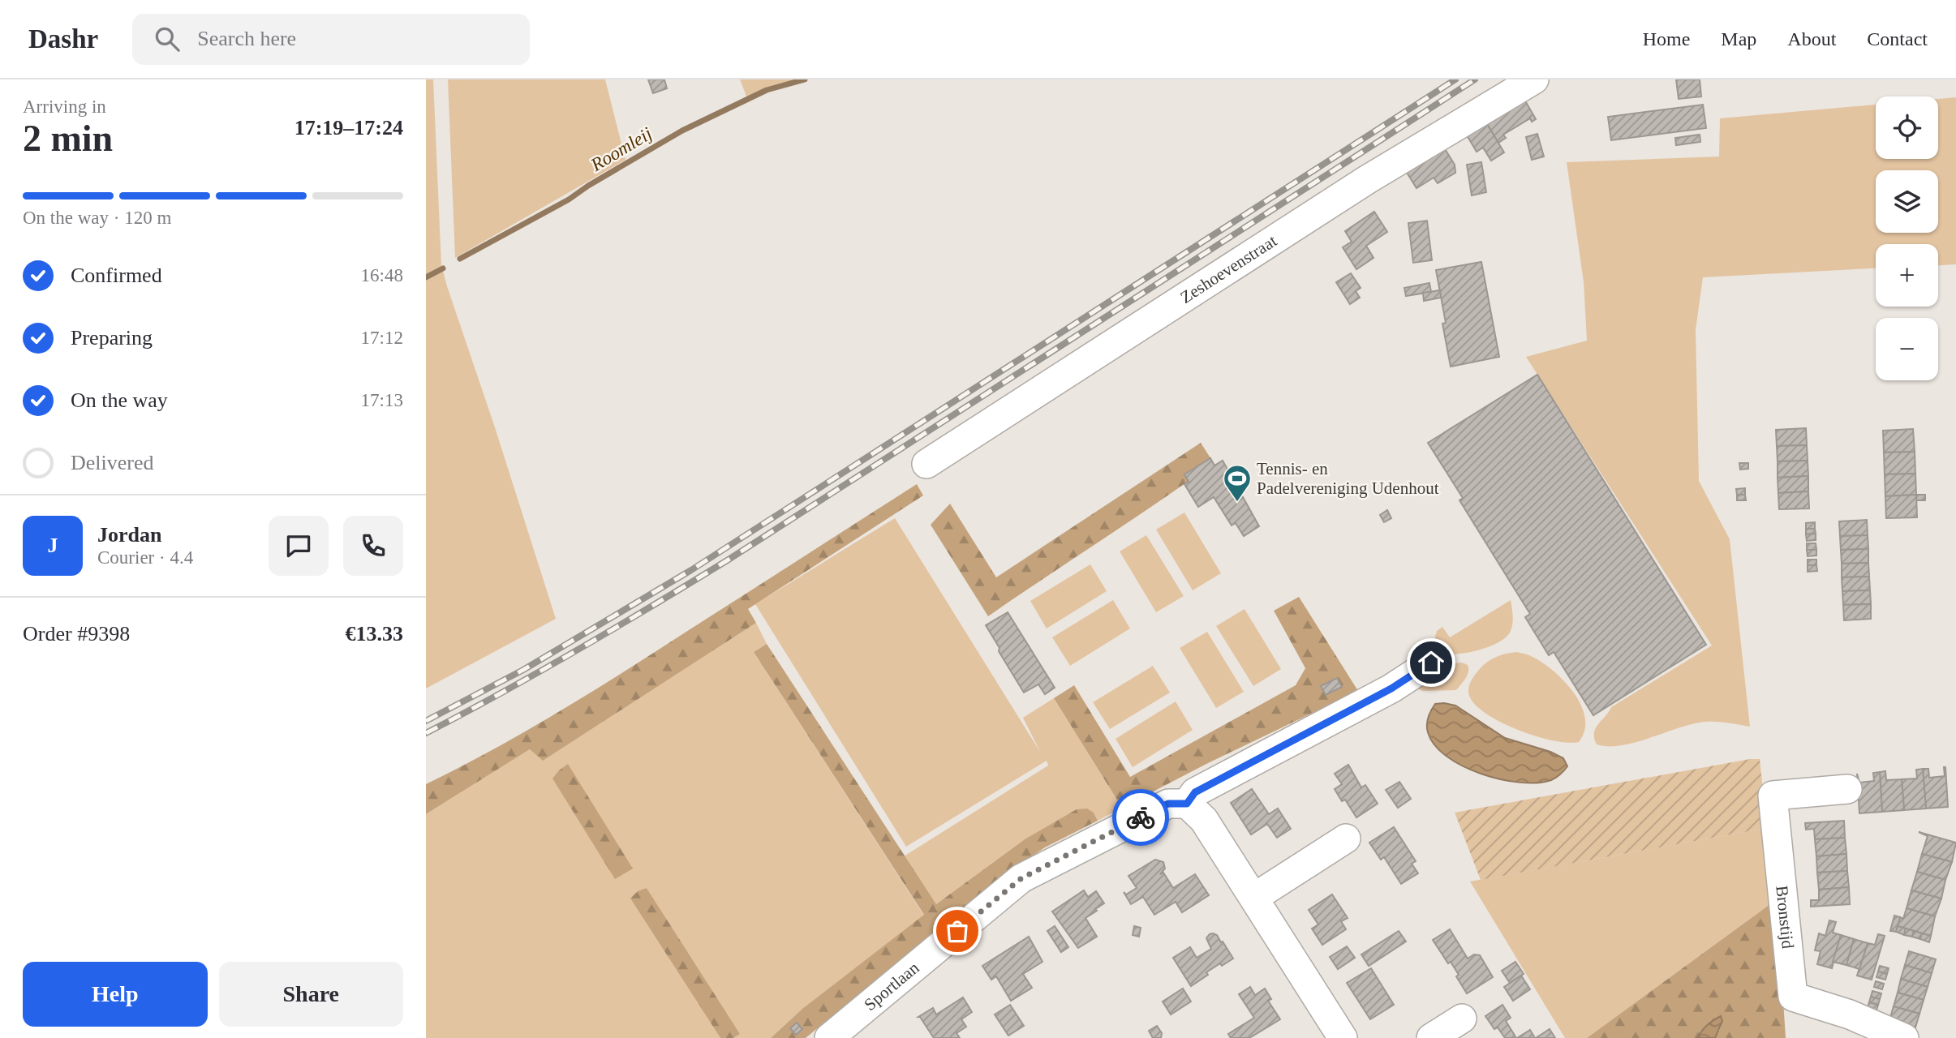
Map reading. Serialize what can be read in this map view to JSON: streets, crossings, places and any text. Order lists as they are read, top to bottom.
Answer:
{
  "streets": {
    "street": ["Zeshoevenstraat", "Bronstijd", "Sportlaan"]
  },
  "water": ["Roomleij"],
  "places": {
    "sports": ["Tennis- en Padelvereniging Udenhout"]
  },
  "page": {
    "header": "Dashr",
    "search": "Search here",
    "nav": [
      "Home",
      "Map",
      "About",
      "Contact"
    ],
    "heading": ["2 min", "Arriving in", "17:19–17:24"],
    "panel": [
      "Jordan",
      "Courier · 4.4",
      "Order #9398",
      "€13.33"
    ],
    "map_buttons": ["+", "−"],
    "bar": "On the way · 120 m",
    "list": [
      ["Confirmed", "16:48"],
      ["Preparing", "17:12"],
      ["On the way", "17:13"],
      "Delivered"
    ],
    "round": "J",
    "buttons": ["Help", "Share"]
  }
}
